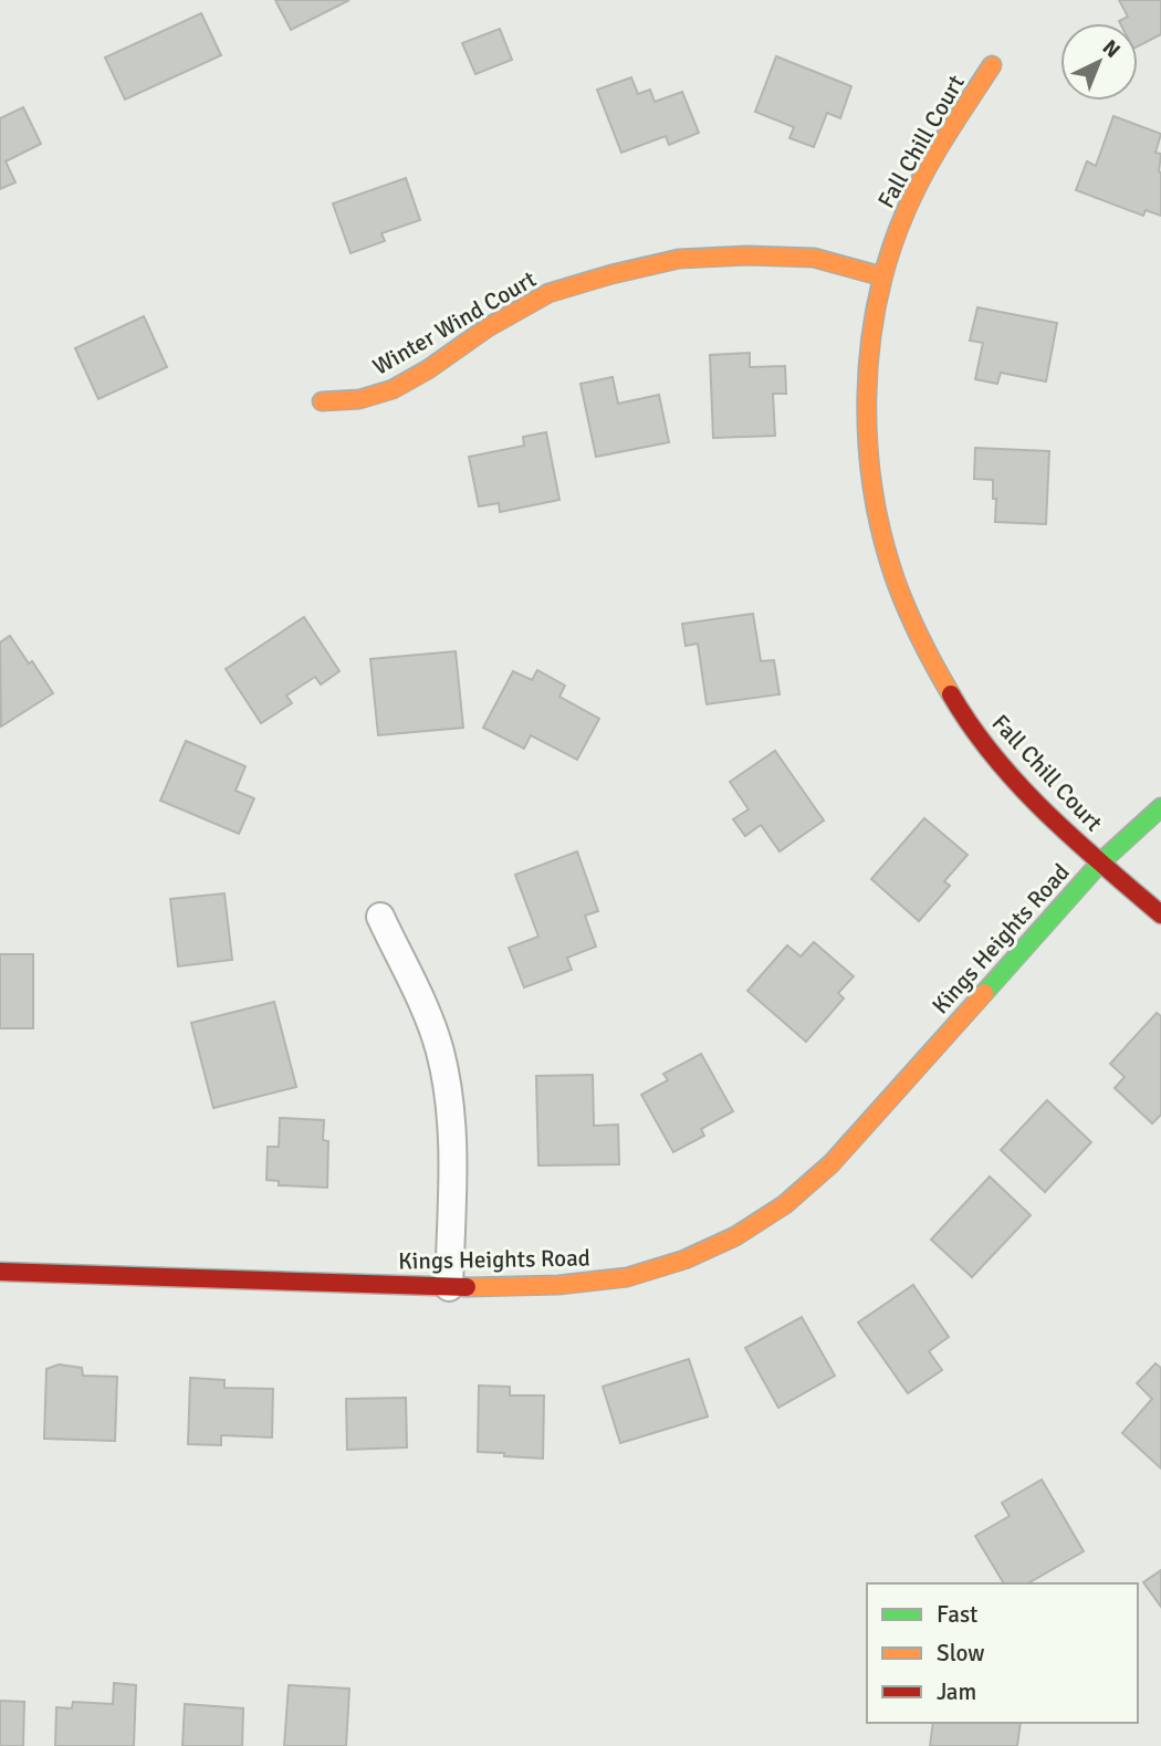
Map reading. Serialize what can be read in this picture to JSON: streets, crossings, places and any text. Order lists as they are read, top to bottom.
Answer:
{
  "streets": {
    "street": ["Fall Chill Court", "Winter Wind Court", "Kings Heights Road"]
  },
  "crossings": [
    ["Fall Chill Court", "Winter Wind Court"],
    ["Fall Chill Court", "Kings Heights Road"]
  ],
  "legend": ["Fast", "Slow", "Jam"],
  "north": "top right"
}
